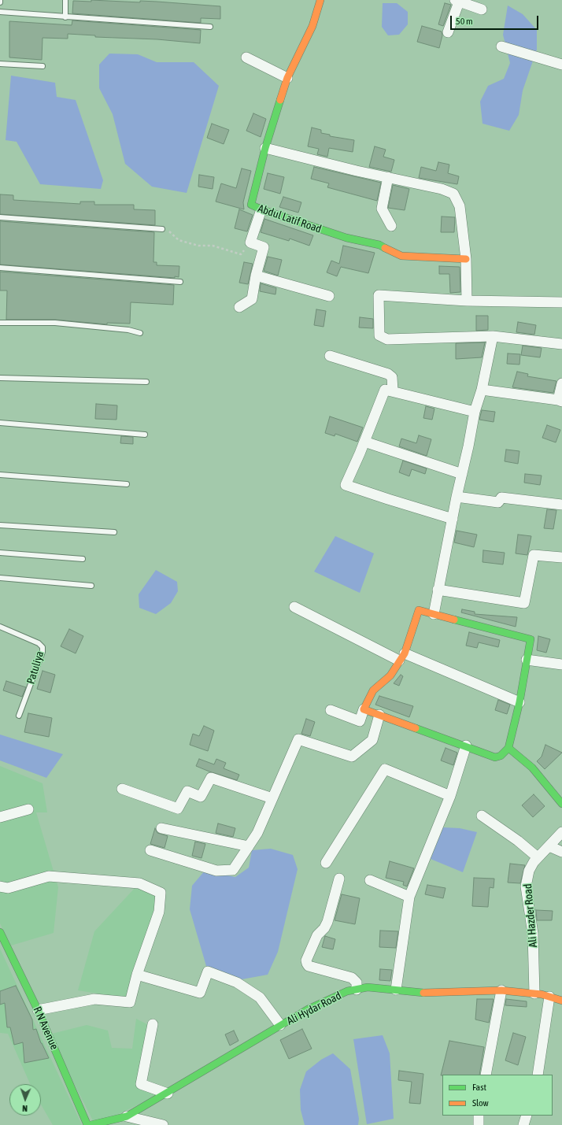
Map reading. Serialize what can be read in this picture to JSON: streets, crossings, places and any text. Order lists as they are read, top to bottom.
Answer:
{
  "streets": {
    "street": [
      "Abdul Latif Road",
      "Ali Hazder Road",
      "Ali Hydar Road",
      "R N Avenue"
    ],
    "lane": ["Patuliya"]
  },
  "crossings": [
    ["Ali Hazder Road", "Ali Hydar Road"]
  ],
  "legend": ["Fast", "Slow"],
  "scale_bar": "50 m",
  "north": "bottom"
}
